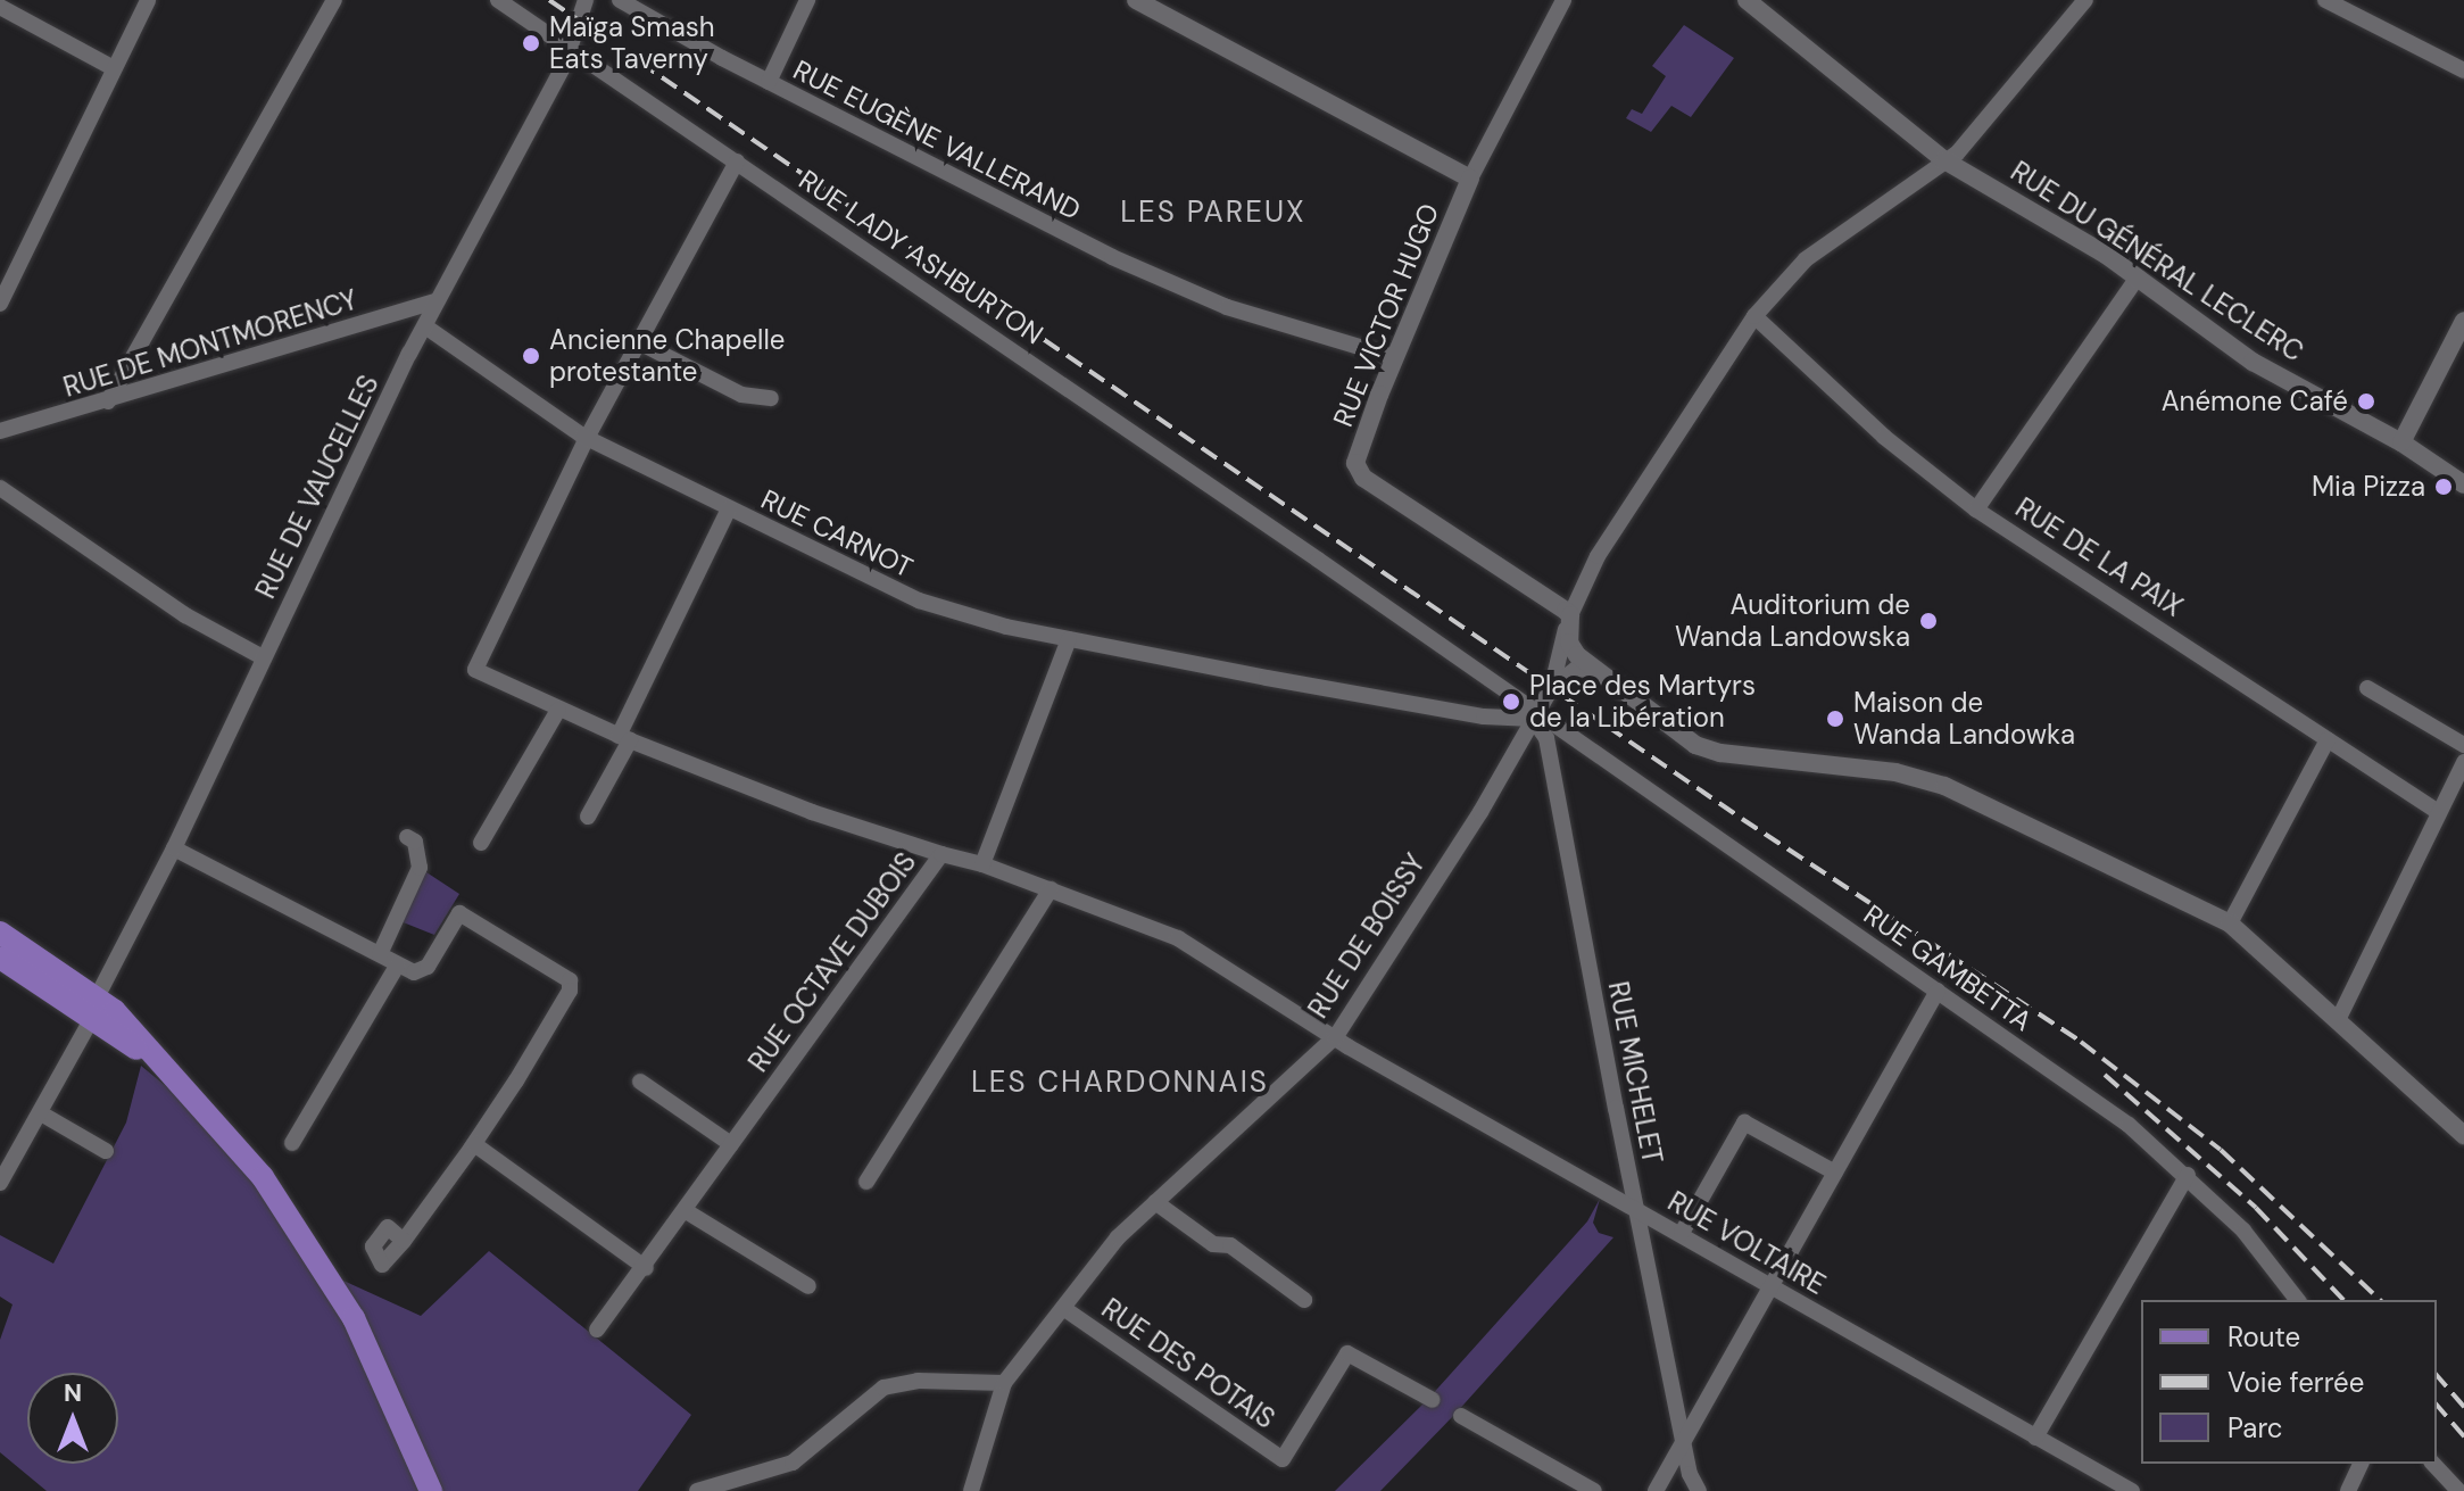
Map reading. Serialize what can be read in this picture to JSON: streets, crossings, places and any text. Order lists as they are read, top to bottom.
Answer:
{
  "streets": {
    "street": [
      "RUE EUGÈNE VALLERAND",
      "RUE LADY ASHBURTON",
      "RUE DU GÉNÉRAL LECLERC",
      "RUE VICTOR HUGO",
      "RUE DE MONTMORENCY",
      "RUE DE VAUCELLES",
      "RUE CARNOT",
      "RUE DE LA PAIX",
      "RUE DE BOISSY",
      "RUE OCTAVE DUBOIS",
      "RUE GAMBETTA",
      "RUE MICHELET",
      "RUE VOLTAIRE",
      "RUE DES POTAIS"
    ]
  },
  "crossings": [
    ["RUE EUGÈNE VALLERAND", "RUE VICTOR HUGO"],
    ["RUE LADY ASHBURTON", "RUE DE VAUCELLES"],
    ["RUE DU GÉNÉRAL LECLERC", "RUE DE BOISSY"],
    ["RUE VICTOR HUGO", "RUE DE BOISSY"],
    ["RUE DE MONTMORENCY", "RUE DE VAUCELLES"],
    ["RUE DE VAUCELLES", "RUE CARNOT"],
    ["RUE DE LA PAIX", "RUE DE BOISSY"],
    ["RUE DE BOISSY", "RUE GAMBETTA"],
    ["RUE DE BOISSY", "RUE MICHELET"],
    ["RUE DE BOISSY", "RUE VOLTAIRE"],
    ["RUE DE BOISSY", "RUE DES POTAIS"],
    ["RUE OCTAVE DUBOIS", "RUE VOLTAIRE"],
    ["RUE GAMBETTA", "RUE MICHELET"],
    ["RUE MICHELET", "RUE VOLTAIRE"]
  ],
  "districts": ["LES PAREUX", "LES CHARDONNAIS"],
  "places": [
    "Maïga Smash Eats Taverny",
    "Ancienne Chapelle protestante",
    "Anémone Café",
    "Mia Pizza",
    "Auditorium de Wanda Landowska",
    "Place des Martyrs de la Libération",
    "Maison de Wanda Landowka"
  ],
  "legend": ["Route", "Voie ferrée", "Parc"],
  "north": "top"
}
